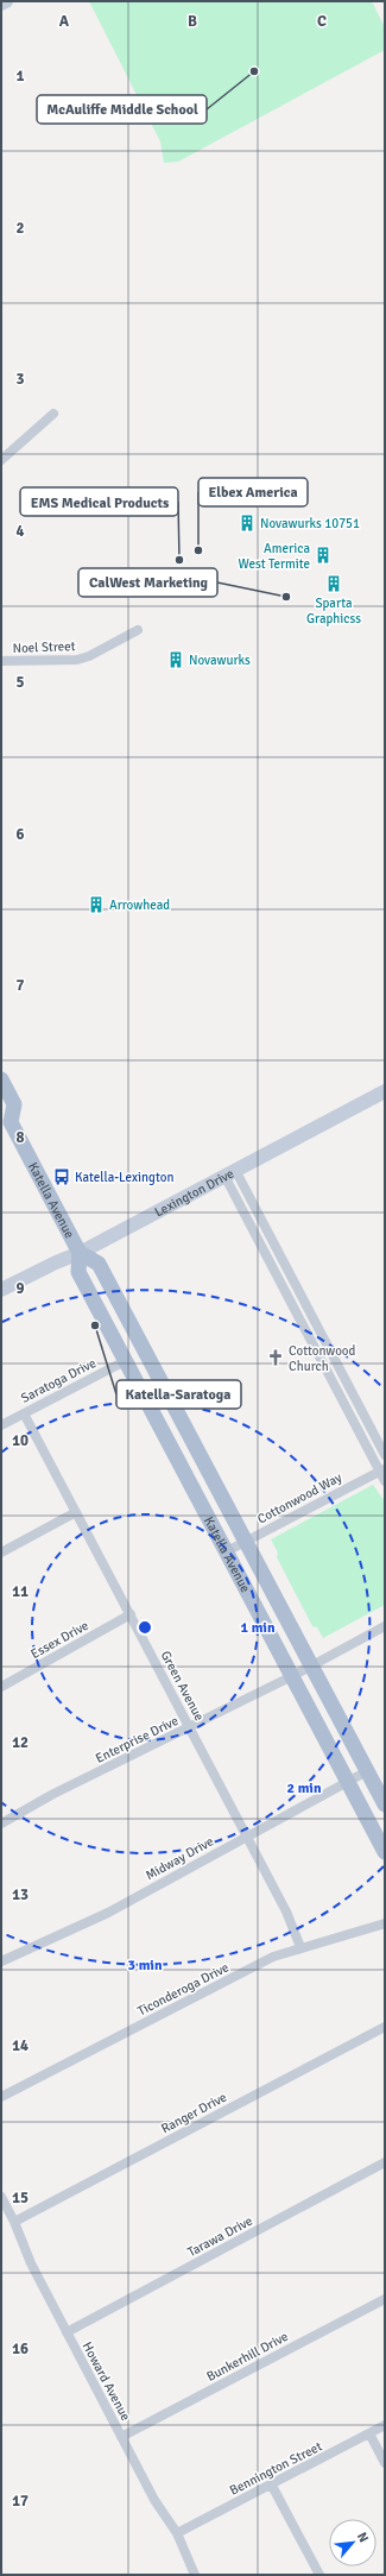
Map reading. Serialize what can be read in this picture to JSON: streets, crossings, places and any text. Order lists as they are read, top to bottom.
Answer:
{
  "streets": {
    "main road": ["Katella Avenue"],
    "street": [
      "Noel Street",
      "Lexington Drive",
      "Saratoga Drive",
      "Cottonwood Way",
      "Essex Drive",
      "Green Avenue",
      "Enterprise Drive",
      "Midway Drive",
      "Ticonderoga Drive",
      "Ranger Drive",
      "Tarawa Drive",
      "Bunkerhill Drive",
      "Howard Avenue",
      "Bennington Street"
    ]
  },
  "crossings": [
    ["Lexington Drive", "Katella Avenue"],
    ["Katella Avenue", "Saratoga Drive"],
    ["Katella Avenue", "Cottonwood Way"],
    ["Katella Avenue", "Enterprise Drive"],
    ["Katella Avenue", "Midway Drive"],
    ["Saratoga Drive", "Green Avenue"],
    ["Essex Drive", "Green Avenue"],
    ["Green Avenue", "Enterprise Drive"],
    ["Green Avenue", "Midway Drive"],
    ["Green Avenue", "Ticonderoga Drive"],
    ["Ranger Drive", "Howard Avenue"],
    ["Tarawa Drive", "Howard Avenue"],
    ["Bunkerhill Drive", "Howard Avenue"],
    ["Howard Avenue", "Bennington Street"]
  ],
  "places": {
    "other": [
      "McAuliffe Middle School",
      "Elbex America",
      "EMS Medical Products",
      "CalWest Marketing",
      "Katella-Saratoga"
    ],
    "building": [
      "Novawurks 10751",
      "America West Termite",
      "Sparta Graphicss",
      "Novawurks",
      "Arrowhead"
    ],
    "bus stop": ["Katella-Lexington"],
    "church": ["Cottonwood Church"]
  },
  "north": "top right",
  "grid": {
    "columns": ["A", "B", "C"],
    "rows": [
      "1",
      "2",
      "3",
      "4",
      "5",
      "6",
      "7",
      "8",
      "9",
      "10",
      "11",
      "12",
      "13",
      "14",
      "15",
      "16",
      "17"
    ]
  },
  "rings": ["1 min", "2 min", "3 min"]
}
